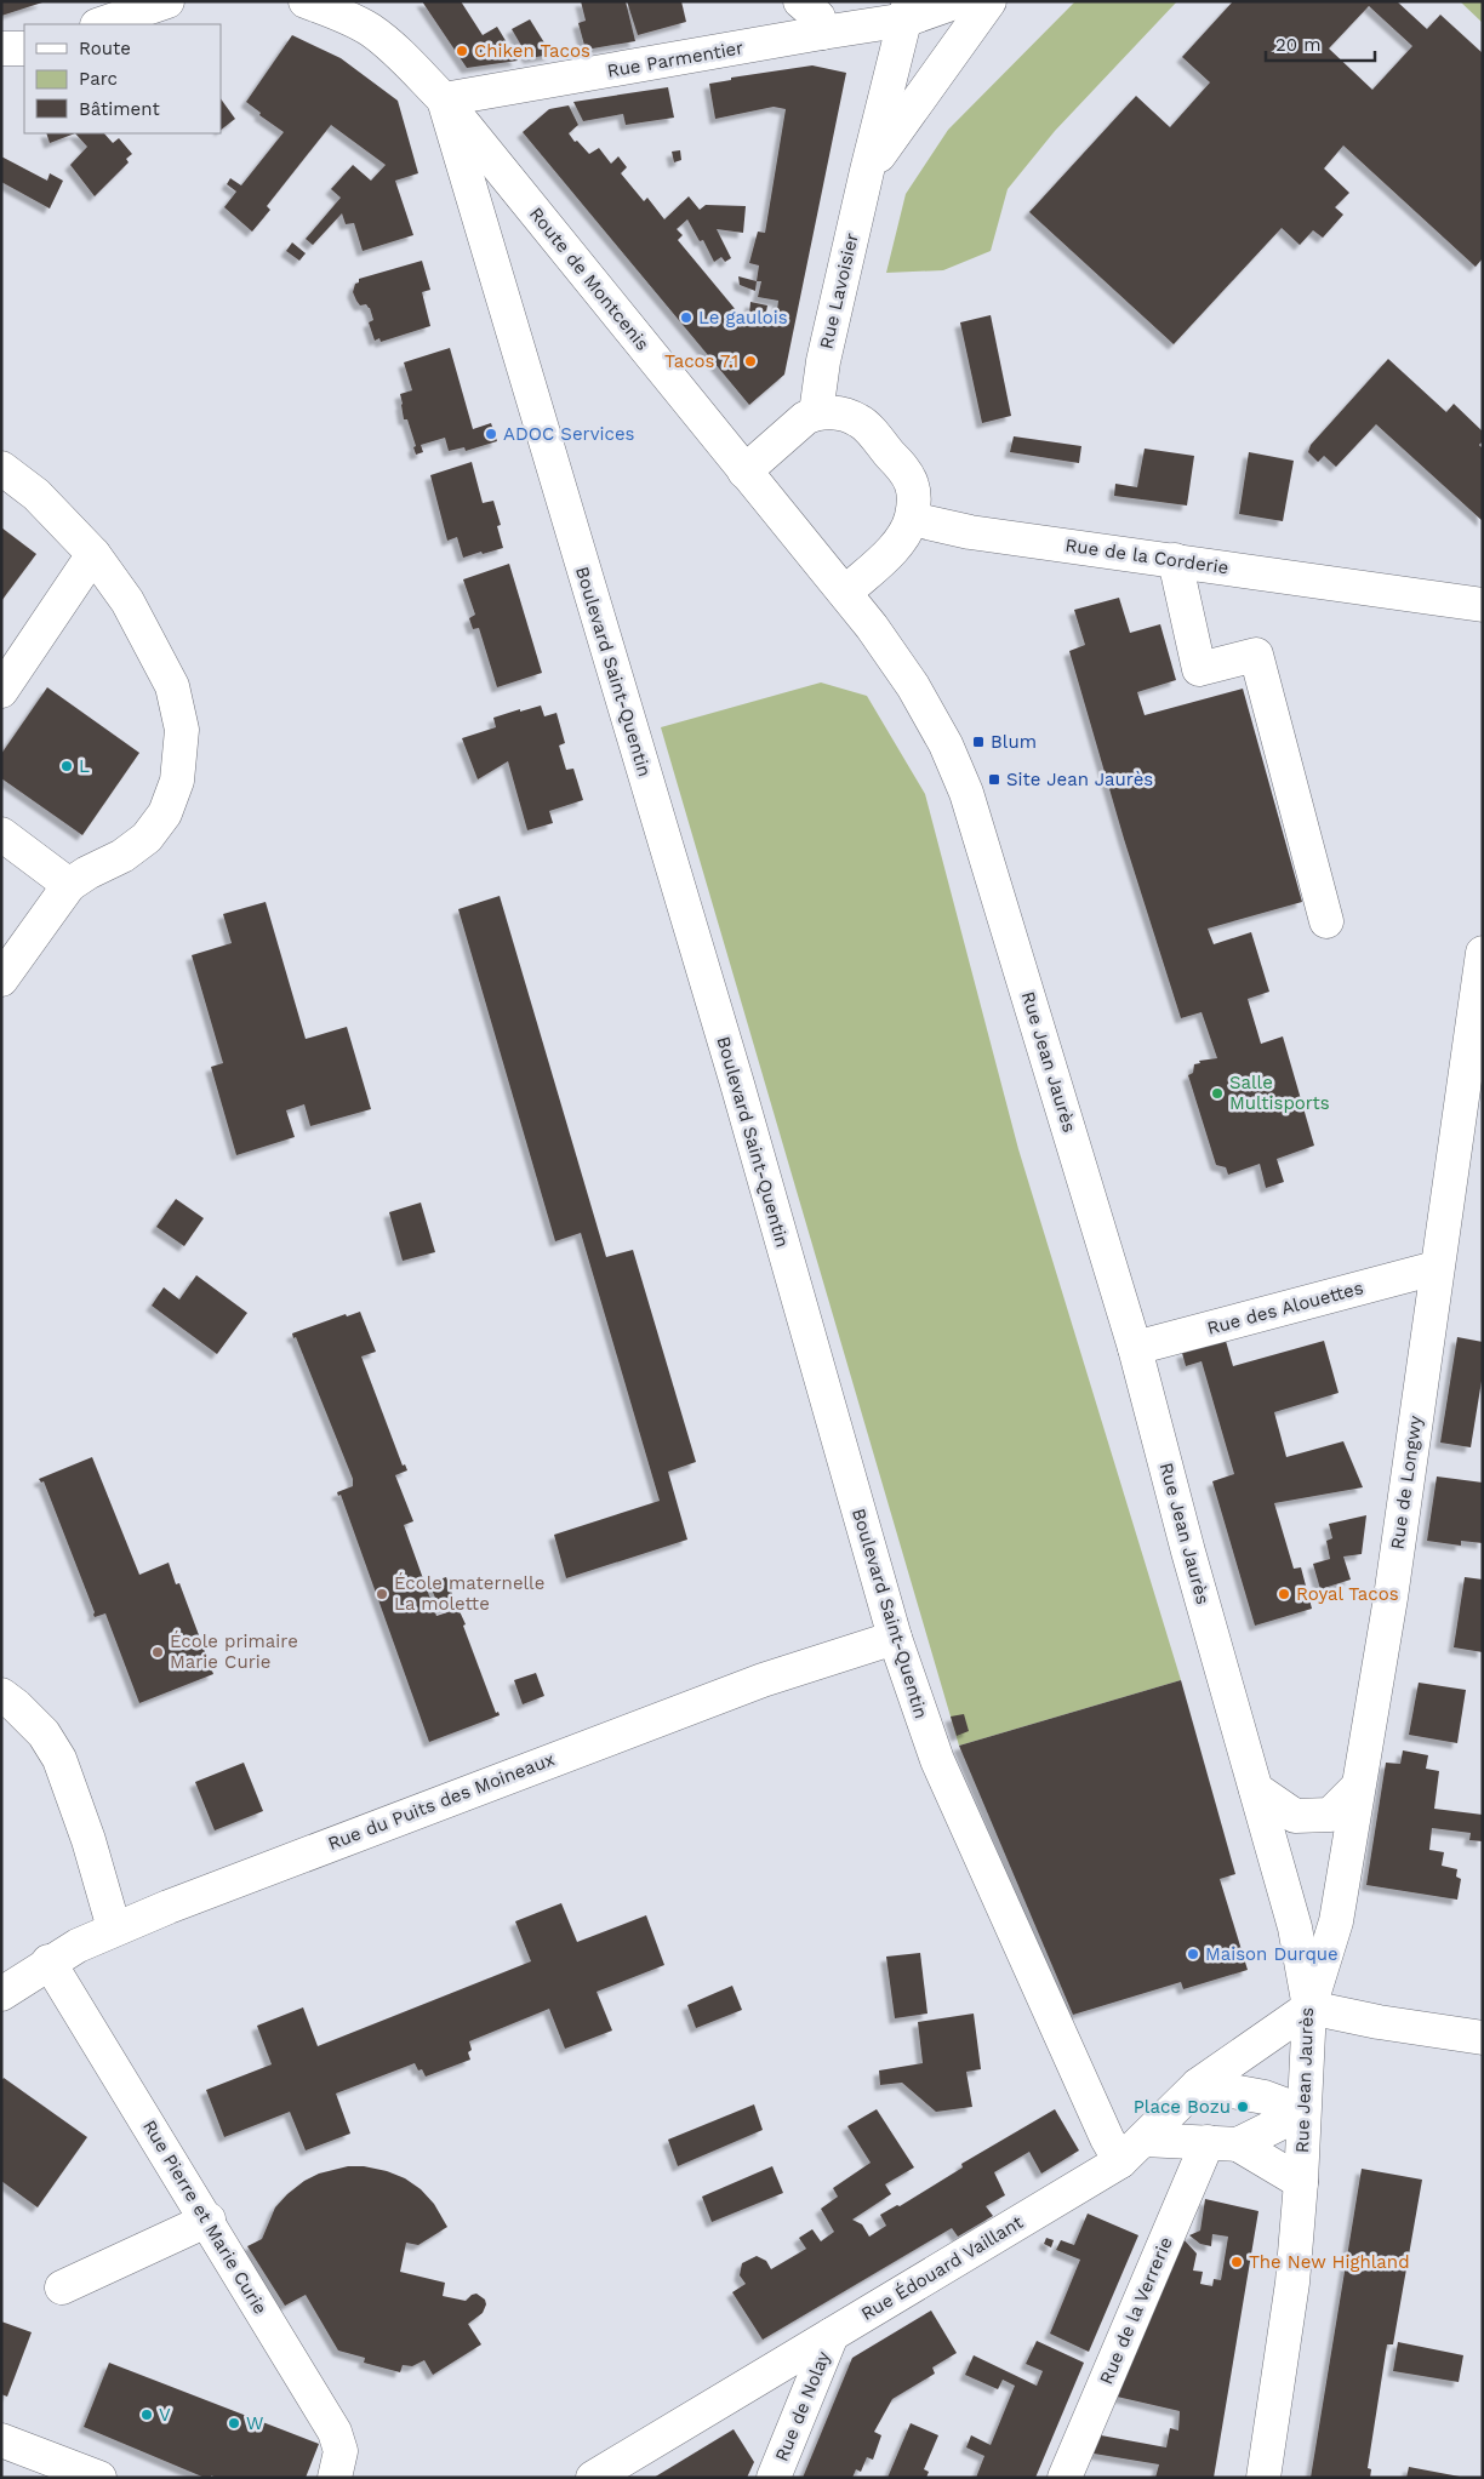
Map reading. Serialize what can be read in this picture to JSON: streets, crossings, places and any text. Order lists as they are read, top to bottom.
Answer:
{
  "streets": {
    "street": [
      "Rue Parmentier",
      "Route de Montcenis",
      "Rue Lavoisier",
      "Rue de la Corderie",
      "Boulevard Saint-Quentin",
      "Rue Jean Jaurès",
      "Rue des Alouettes",
      "Rue de Longwy",
      "Rue du Puits des Moineaux",
      "Rue Pierre et Marie Curie",
      "Rue Édouard Vaillant",
      "Rue de la Verrerie",
      "Rue de Nolay"
    ]
  },
  "crossings": [
    ["Rue Parmentier", "Route de Montcenis"],
    ["Rue Parmentier", "Rue Lavoisier"],
    ["Rue Parmentier", "Boulevard Saint-Quentin"],
    ["Route de Montcenis", "Boulevard Saint-Quentin"],
    ["Route de Montcenis", "Rue Jean Jaurès"],
    ["Boulevard Saint-Quentin", "Rue du Puits des Moineaux"],
    ["Boulevard Saint-Quentin", "Rue Édouard Vaillant"],
    ["Rue Jean Jaurès", "Rue des Alouettes"],
    ["Rue Jean Jaurès", "Rue de Longwy"],
    ["Rue Jean Jaurès", "Rue Édouard Vaillant"],
    ["Rue des Alouettes", "Rue de Longwy"],
    ["Rue de Longwy", "Rue Édouard Vaillant"],
    ["Rue du Puits des Moineaux", "Rue Pierre et Marie Curie"],
    ["Rue Édouard Vaillant", "Rue de Nolay"]
  ],
  "places": {
    "other": [
      "Chiken Tacos",
      "Le gaulois",
      "Tacos 7.1",
      "ADOC Services",
      "L",
      "Salle Multisports",
      "École maternelle La molette",
      "Royal Tacos",
      "École primaire Marie Curie",
      "Maison Durque",
      "Place Bozu",
      "The New Highland",
      "V",
      "W"
    ],
    "transit": ["Blum", "Site Jean Jaurès"]
  },
  "legend": ["Route", "Parc", "Bâtiment"],
  "scale_bar": "20 m"
}
